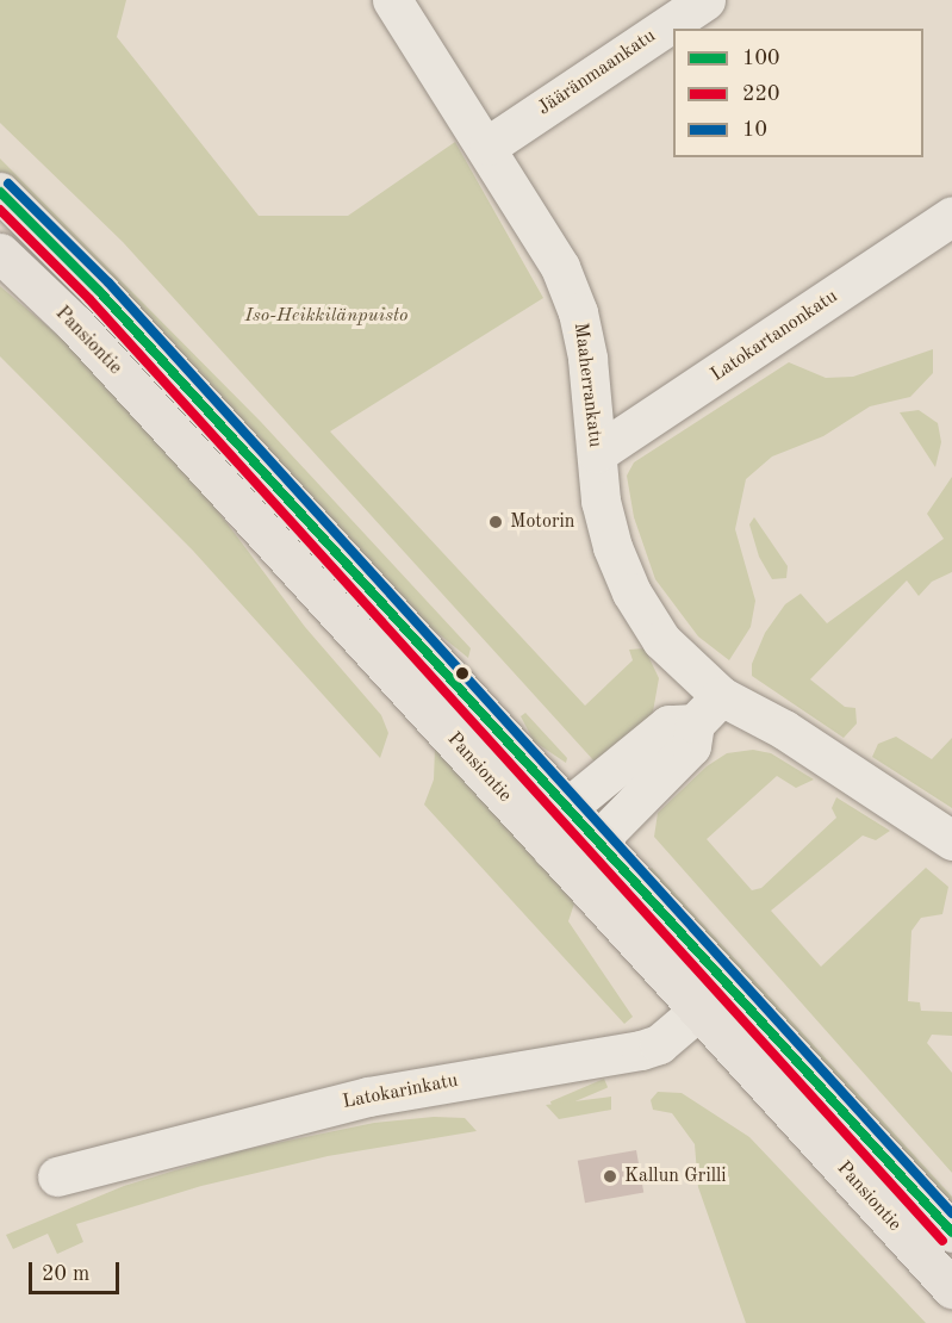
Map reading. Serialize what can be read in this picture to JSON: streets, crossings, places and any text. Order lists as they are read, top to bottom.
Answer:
{
  "streets": {
    "main road": ["Pansiontie"],
    "street": [
      "Jääränmaankatu",
      "Latokartanonkatu",
      "Maaherrankatu",
      "Latokarinkatu"
    ]
  },
  "crossings": [
    ["Jääränmaankatu", "Maaherrankatu"],
    ["Latokartanonkatu", "Maaherrankatu"],
    ["Pansiontie", "Latokarinkatu"]
  ],
  "parks": ["Iso-Heikkilänpuisto"],
  "places": ["Motorin", "Kallun Grilli"],
  "lines": ["transit line 10", "transit line 100", "transit line 220"],
  "legend": ["100", "220", "10"],
  "scale_bar": "20 m"
}
